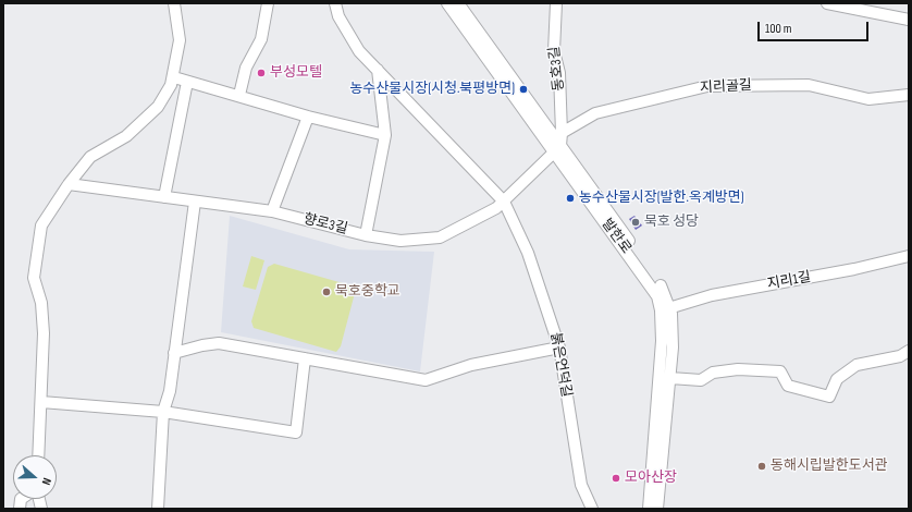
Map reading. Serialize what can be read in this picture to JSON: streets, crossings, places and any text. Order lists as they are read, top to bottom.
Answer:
{
  "streets": {
    "street": [
      "동호3길",
      "지리골길",
      "향로3길",
      "발한로",
      "지리1길",
      "붉은언덕길"
    ]
  },
  "crossings": [
    ["동호3길", "지리골길"],
    ["향로3길", "발한로"],
    ["향로3길", "붉은언덕길"],
    ["발한로", "지리1길"]
  ],
  "places": [
    "부성모텔",
    "농수산물시장(시청.북평방면)",
    "농수산물시장(발한.옥계방면)",
    "묵호 성당",
    "묵호중학교",
    "동해시립발한도서관",
    "모아산장"
  ],
  "scale_bar": "100 m",
  "north": "right"
}
